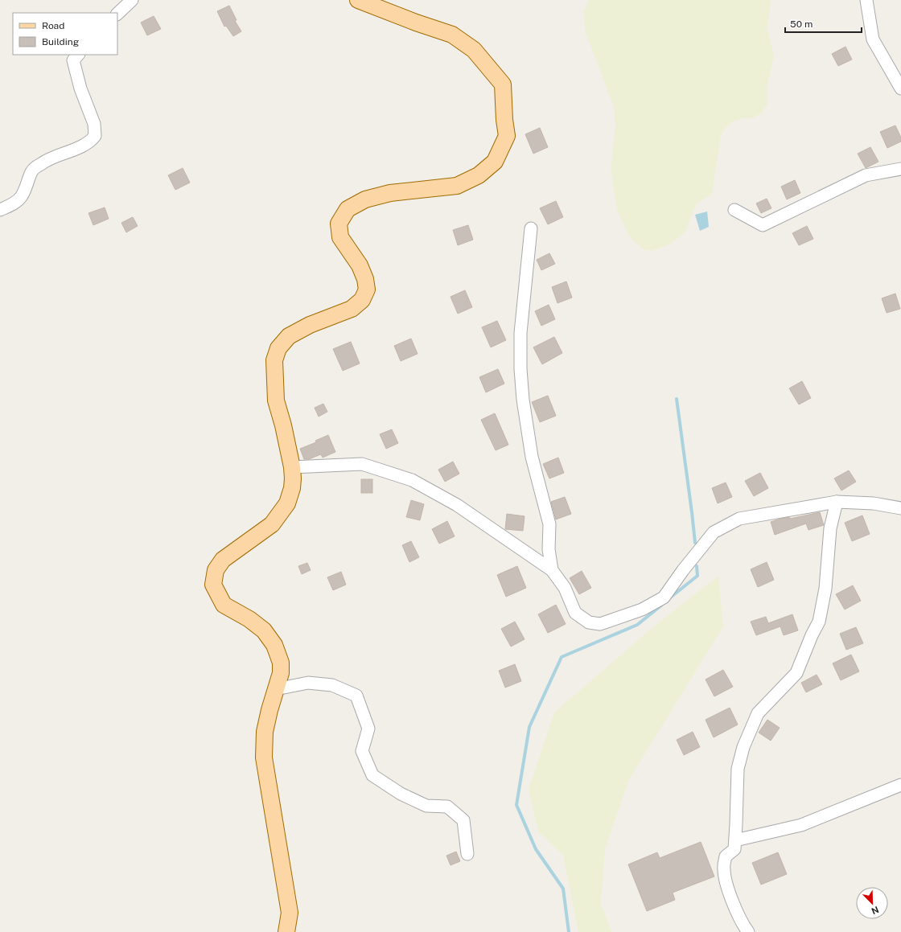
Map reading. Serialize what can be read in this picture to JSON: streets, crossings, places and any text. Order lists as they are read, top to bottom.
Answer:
{
  "legend": ["Road", "Building"],
  "scale_bar": "50 m",
  "north": "bottom right"
}
